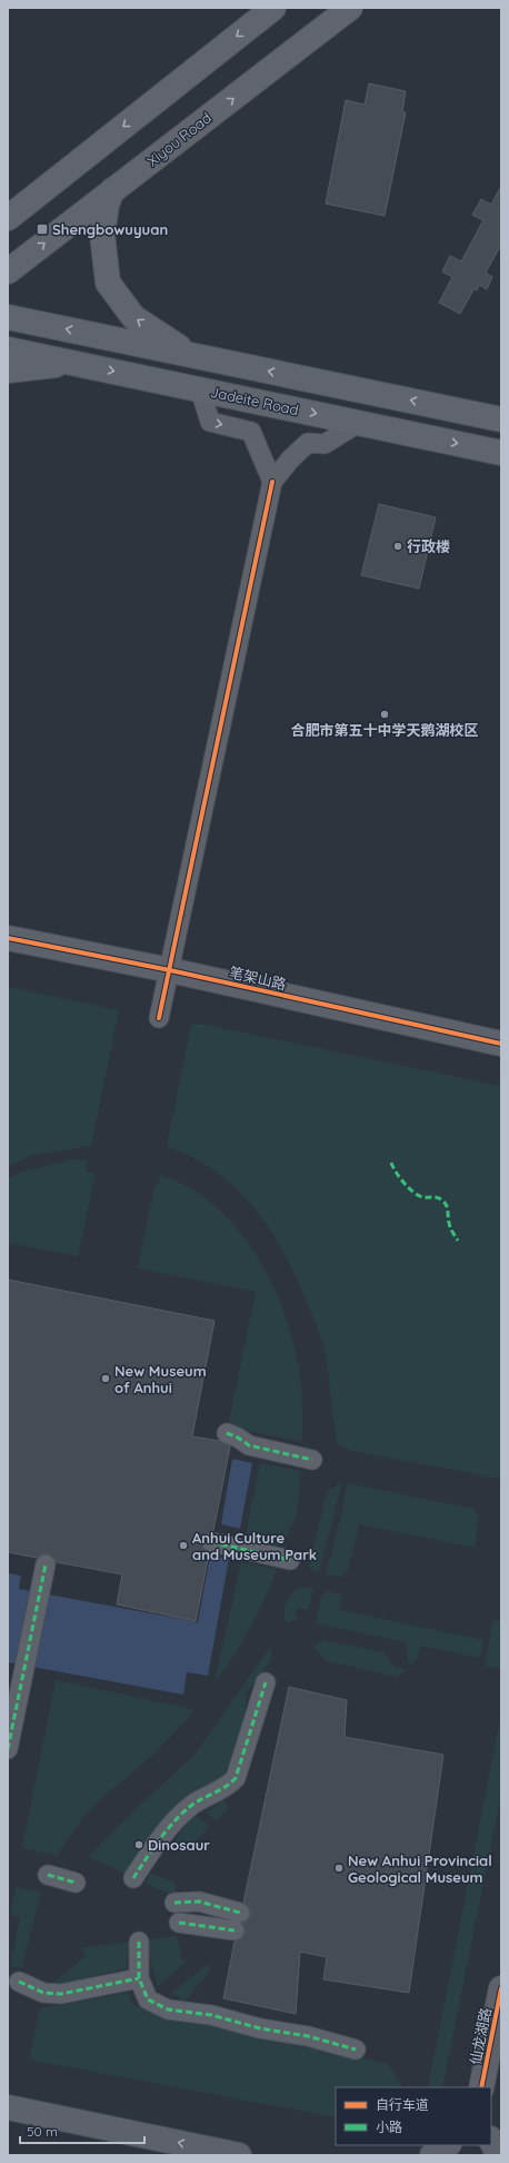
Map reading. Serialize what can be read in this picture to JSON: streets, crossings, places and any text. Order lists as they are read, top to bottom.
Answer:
{
  "streets": {
    "main road": ["Xiyou Road", "Jadeite Road"],
    "street": ["笔架山路", "仙龙湖路"]
  },
  "places": {
    "transit": ["Shengbowuyuan"],
    "other": [
      "行政楼",
      "合肥市第五十中学天鹅湖校区",
      "New Museum of Anhui",
      "Anhui Culture and Museum Park",
      "Dinosaur",
      "New Anhui Provincial Geological Museum"
    ]
  },
  "legend": ["自行车道", "小路"],
  "scale_bar": "50 m"
}
